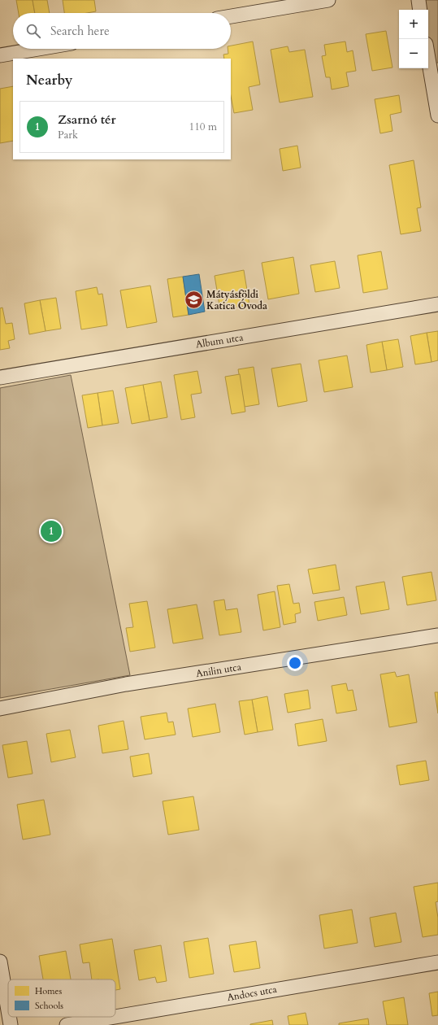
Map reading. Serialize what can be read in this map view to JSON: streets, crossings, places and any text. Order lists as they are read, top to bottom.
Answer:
{
  "streets": {
    "street": ["Album utca", "Anilin utca", "Andocs utca"]
  },
  "places": {
    "school or university": ["Mátyásföldi Katica Óvoda"]
  },
  "legend": ["Homes", "Schools"],
  "page": {
    "map_buttons": ["+", "−"],
    "search": "Search here",
    "heading": "Nearby",
    "list": [
      {
        "mark": "1",
        "name": "Zsarnó tér",
        "note": "Park",
        "value": "110 m"
      }
    ],
    "pins": "1"
  }
}
